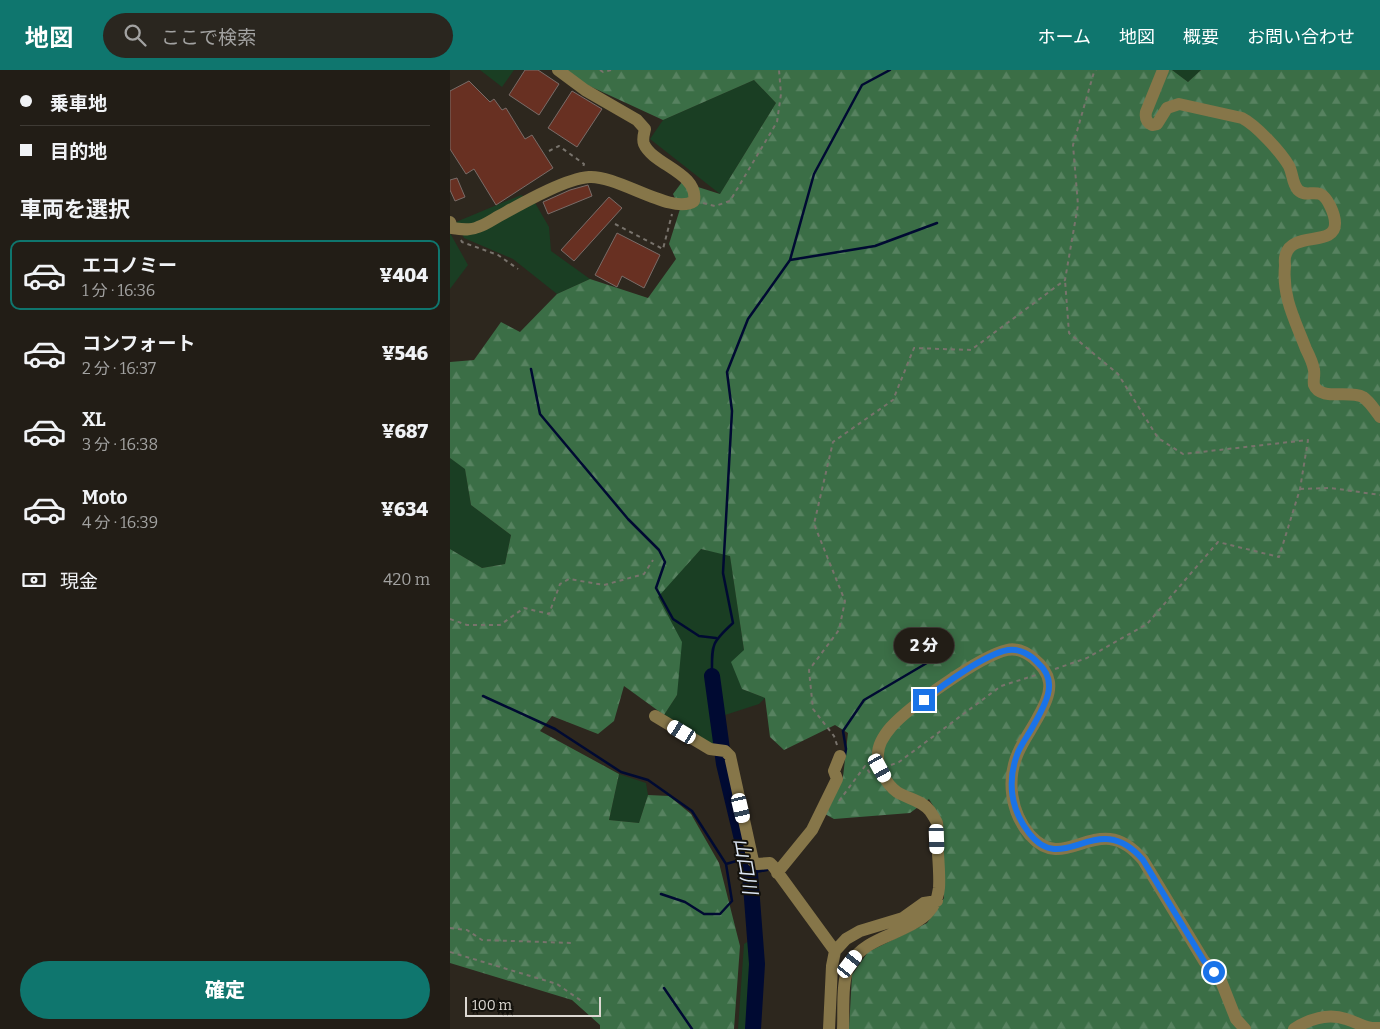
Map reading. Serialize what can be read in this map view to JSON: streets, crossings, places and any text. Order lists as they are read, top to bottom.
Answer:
{
  "water": ["山口川"],
  "scale_bar": "100 m",
  "page": {
    "header": "地図",
    "search": "ここで検索",
    "nav": [
      "ホーム",
      "地図",
      "概要",
      "お問い合わせ"
    ],
    "banner": ["乗車地", "目的地"],
    "heading": "車両を選択",
    "list": [
      {
        "name": "エコノミー",
        "note": "1 分 · 16:36",
        "value": "¥404"
      },
      {
        "name": "コンフォート",
        "note": "2 分 · 16:37",
        "value": "¥546"
      },
      {
        "name": "XL",
        "note": "3 分 · 16:38",
        "value": "¥687"
      },
      {
        "name": "Moto",
        "note": "4 分 · 16:39",
        "value": "¥634"
      }
    ],
    "pay": ["現金", "420 m"],
    "bubble": "2 分",
    "buttons": "確定",
    "scale": "100 m"
  }
}
